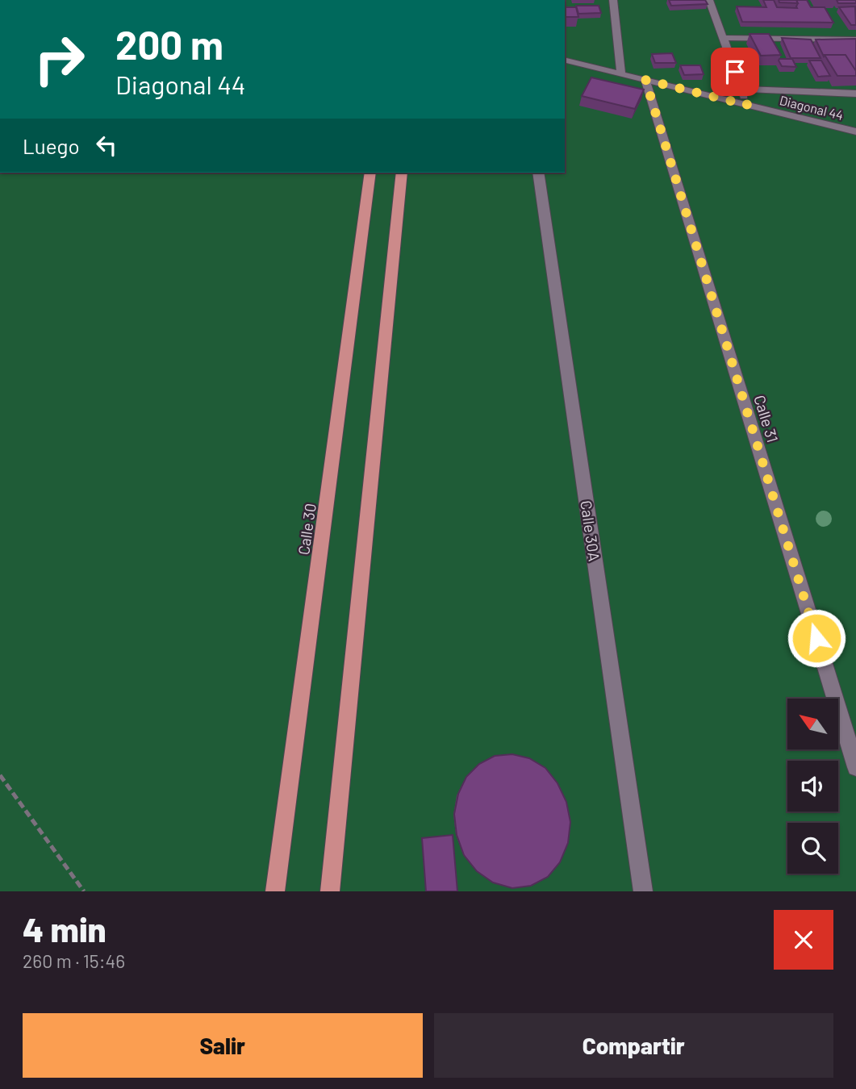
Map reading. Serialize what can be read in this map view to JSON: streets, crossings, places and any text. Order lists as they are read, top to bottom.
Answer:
{
  "streets": {
    "main road": ["Calle 30"],
    "street": ["Diagonal 44", "Calle 31", "Calle 30A"]
  },
  "crossings": [
    ["Diagonal 44", "Calle 31"]
  ],
  "north": "top left",
  "page": {
    "turn": ["200 m", "Diagonal 44"],
    "then": "Luego",
    "heading": ["4 min", "260 m · 15:46"],
    "buttons": ["Salir", "Compartir"]
  }
}
